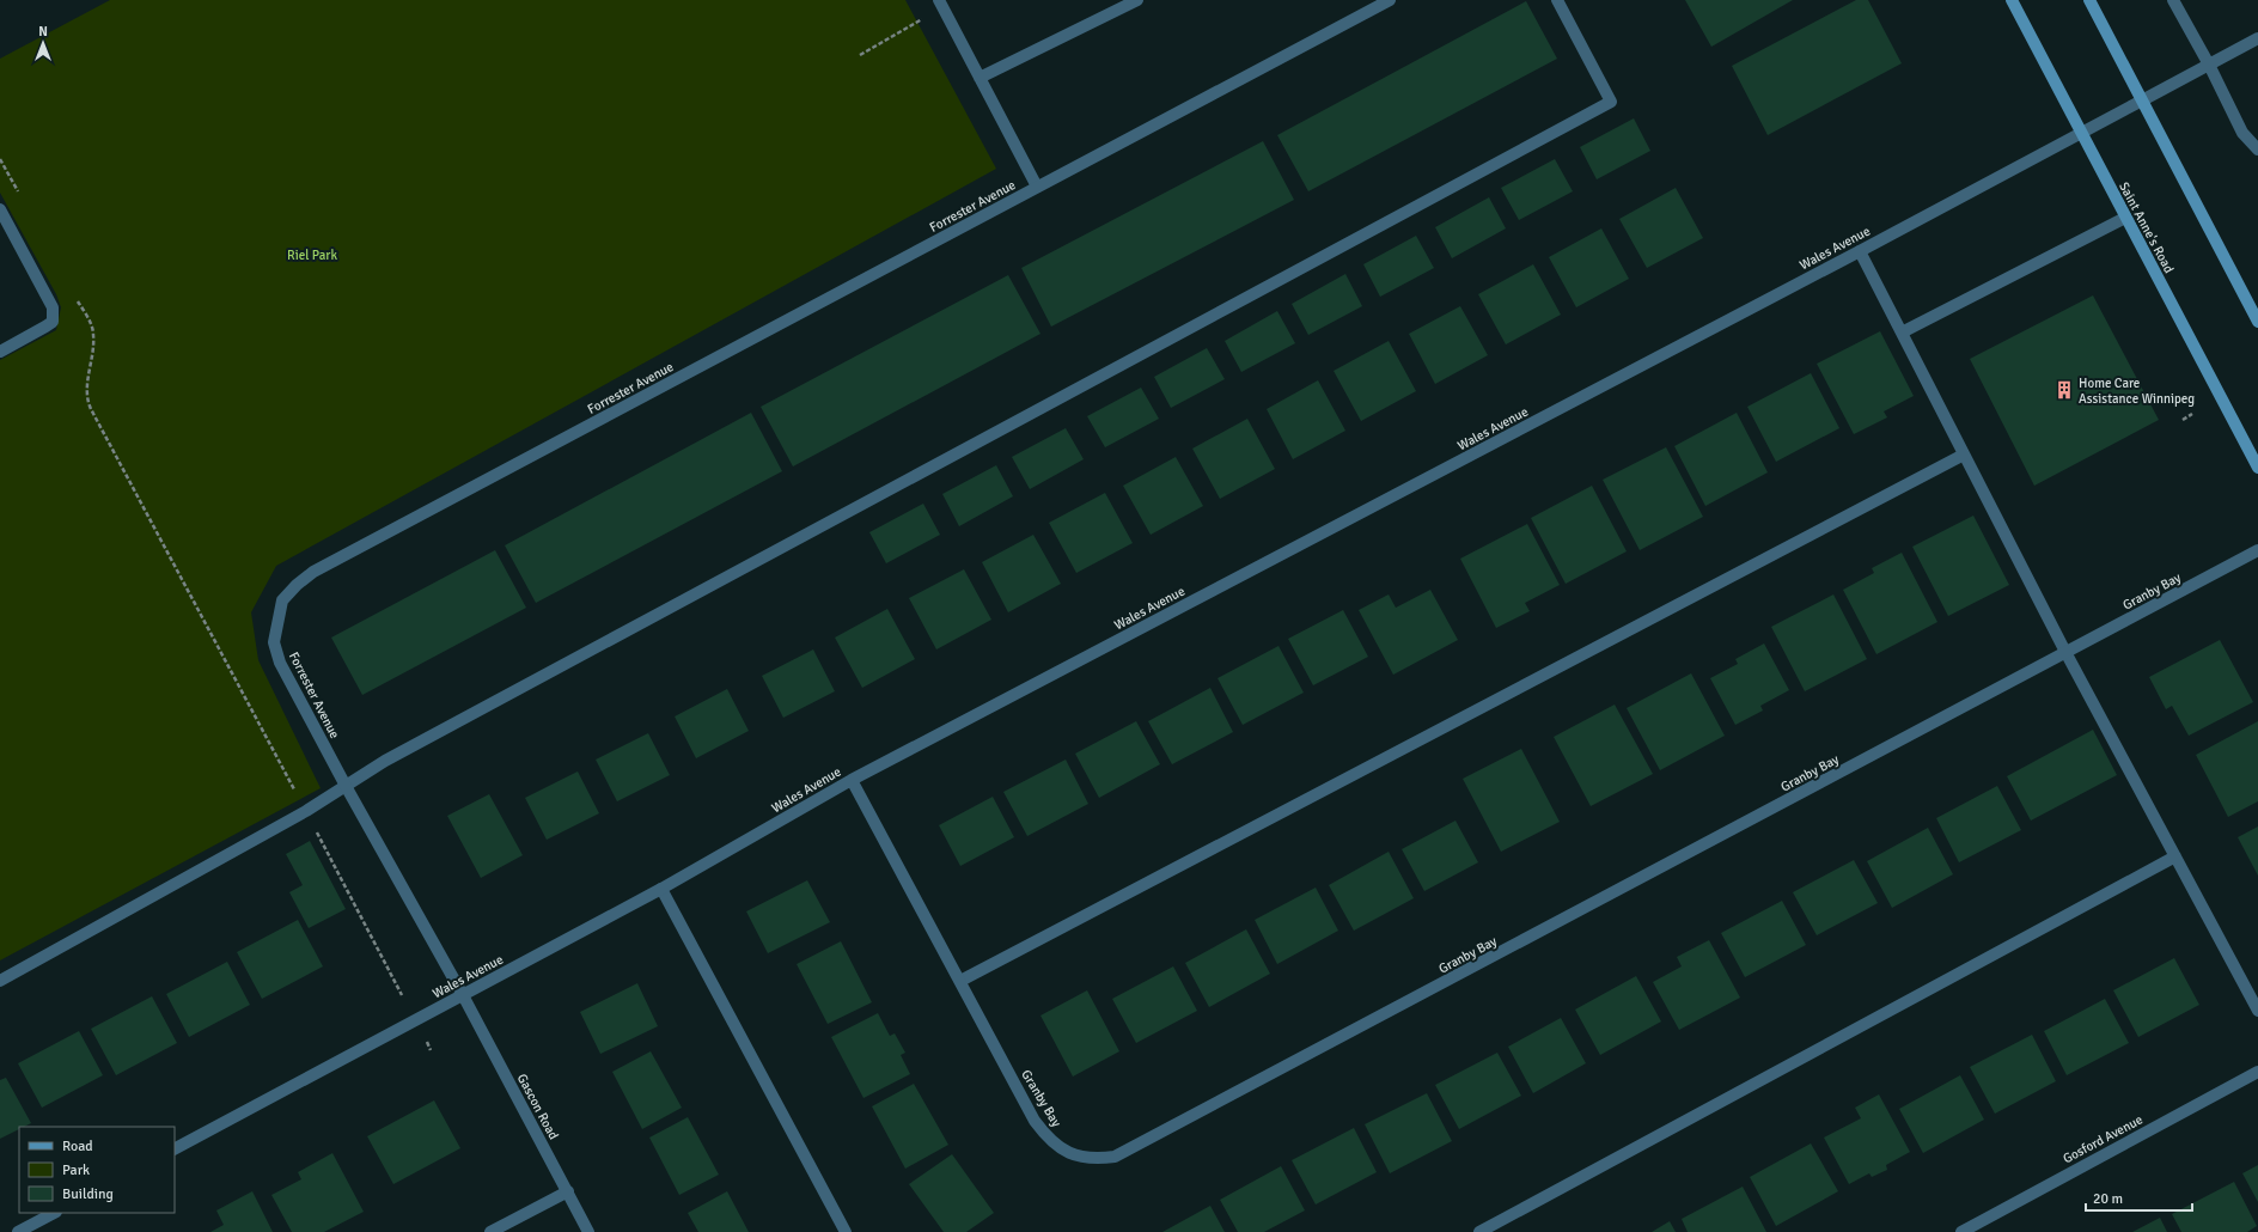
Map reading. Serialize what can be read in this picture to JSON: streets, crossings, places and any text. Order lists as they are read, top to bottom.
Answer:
{
  "streets": {
    "main road": ["Saint Anne's Road"],
    "street": [
      "Forrester Avenue",
      "Wales Avenue",
      "Granby Bay",
      "Gascon Road",
      "Gosford Avenue"
    ]
  },
  "crossings": [
    ["Forrester Avenue", "Wales Avenue"],
    ["Forrester Avenue", "Gascon Road"],
    ["Saint Anne's Road", "Wales Avenue"],
    ["Wales Avenue", "Granby Bay"],
    ["Wales Avenue", "Gascon Road"]
  ],
  "parks": ["Riel Park"],
  "places": {
    "building": ["Home Care Assistance Winnipeg"]
  },
  "legend": ["Road", "Park", "Building"],
  "scale_bar": "20 m",
  "north": "top"
}
